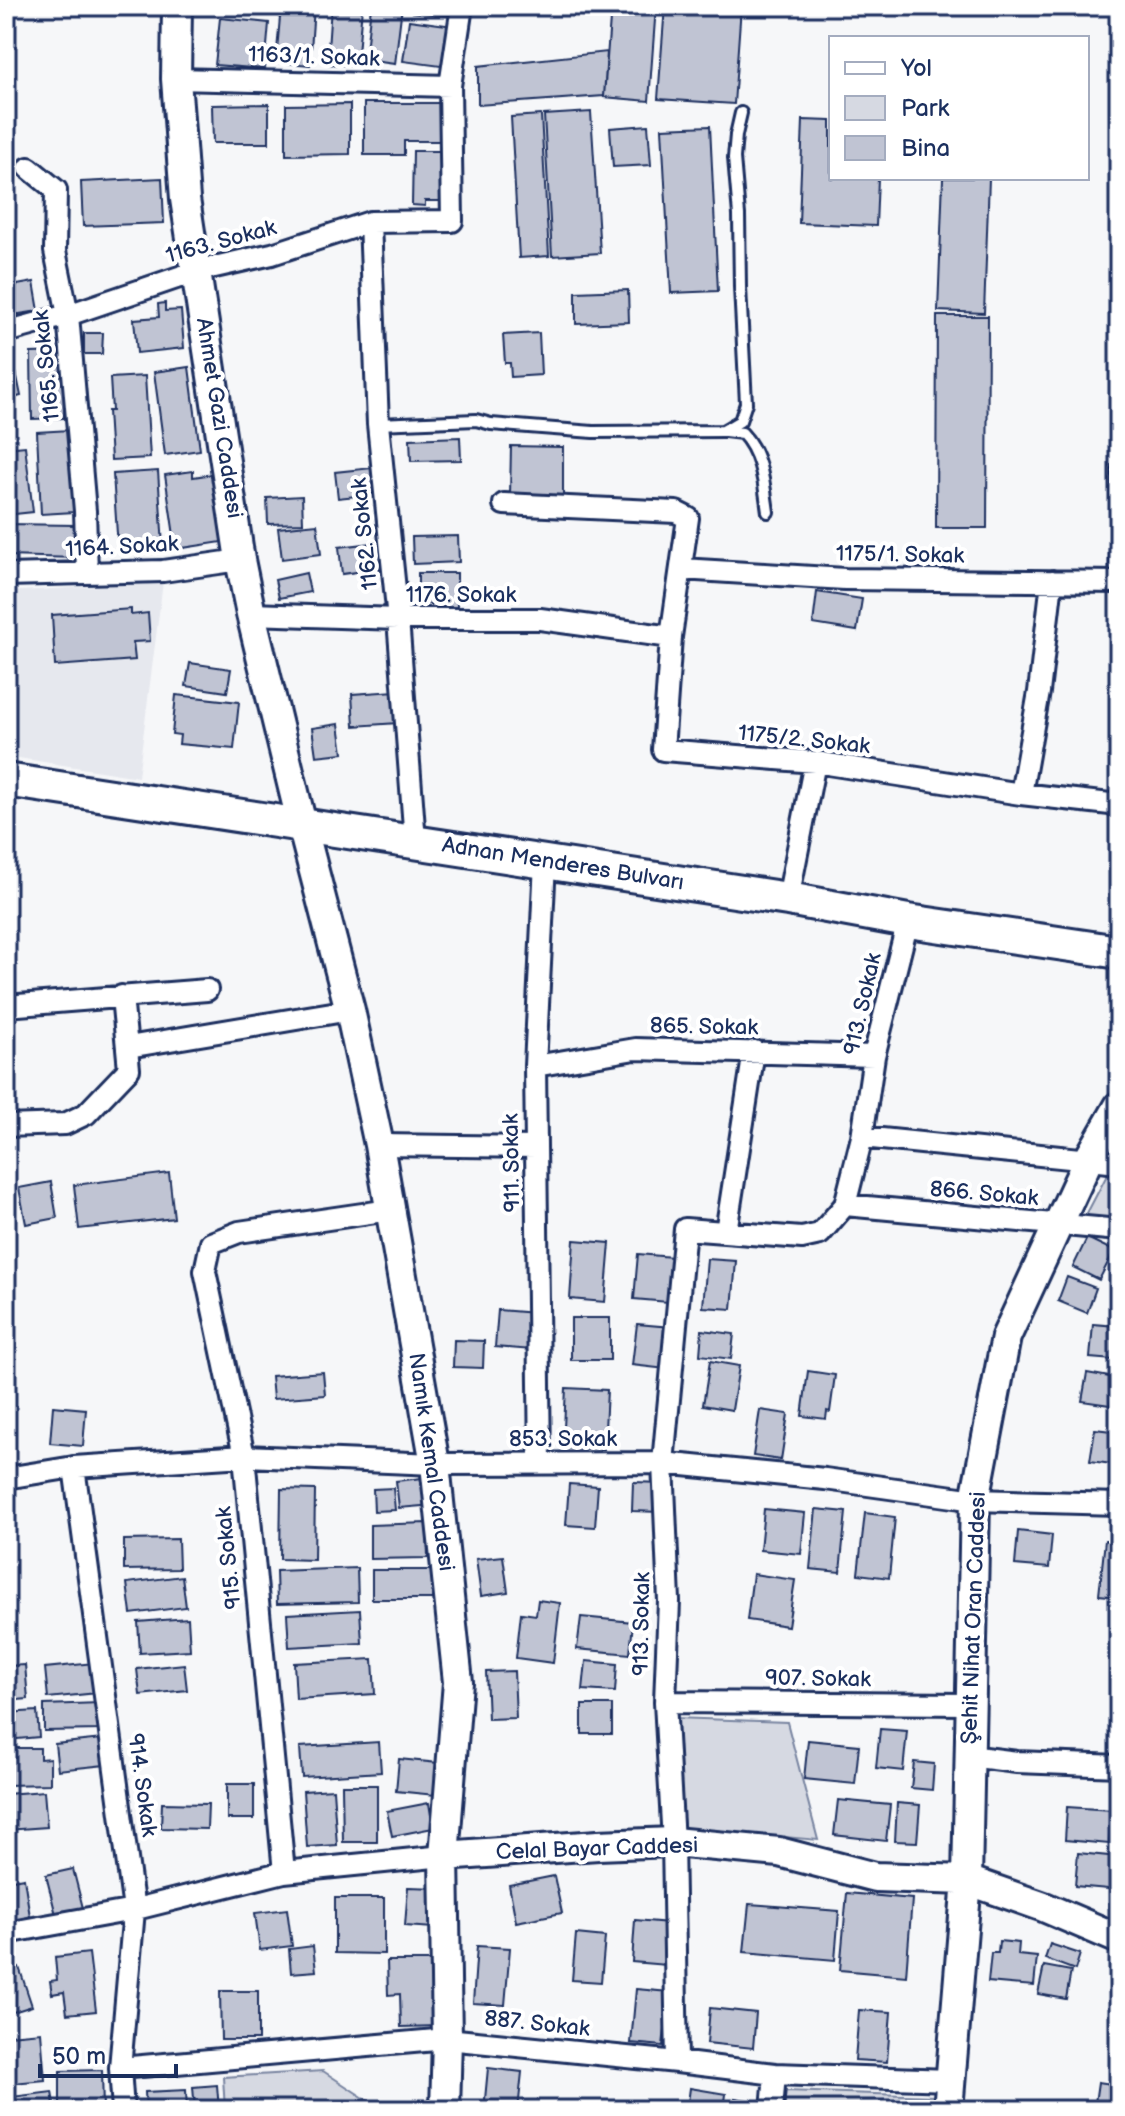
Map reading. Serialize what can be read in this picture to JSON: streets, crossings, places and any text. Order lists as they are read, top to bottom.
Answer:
{
  "streets": {
    "main road": ["Adnan Menderes Bulvarı"],
    "street": [
      "1163/1. Sokak",
      "1163. Sokak",
      "1165. Sokak",
      "Ahmet Gazi Caddesi",
      "1162. Sokak",
      "1164. Sokak",
      "1175/1. Sokak",
      "1176. Sokak",
      "1175/2. Sokak",
      "913. Sokak",
      "865. Sokak",
      "911. Sokak",
      "866. Sokak",
      "853. Sokak",
      "Namık Kemal Caddesi",
      "915. Sokak",
      "Şehit Nihat Oran Caddesi",
      "907. Sokak",
      "914. Sokak",
      "Celal Bayar Caddesi",
      "887. Sokak"
    ]
  },
  "crossings": [
    ["1163/1. Sokak", "1163. Sokak"],
    ["1163/1. Sokak", "Ahmet Gazi Caddesi"],
    ["1163. Sokak", "1165. Sokak"],
    ["1163. Sokak", "Ahmet Gazi Caddesi"],
    ["1163. Sokak", "1162. Sokak"],
    ["1165. Sokak", "1164. Sokak"],
    ["Ahmet Gazi Caddesi", "1164. Sokak"],
    ["Ahmet Gazi Caddesi", "1176. Sokak"],
    ["Ahmet Gazi Caddesi", "Adnan Menderes Bulvarı"],
    ["Ahmet Gazi Caddesi", "Namık Kemal Caddesi"],
    ["1162. Sokak", "1176. Sokak"],
    ["1162. Sokak", "Adnan Menderes Bulvarı"],
    ["1175/1. Sokak", "1175/2. Sokak"],
    ["1176. Sokak", "1175/2. Sokak"],
    ["Adnan Menderes Bulvarı", "913. Sokak"],
    ["Adnan Menderes Bulvarı", "911. Sokak"],
    ["Adnan Menderes Bulvarı", "Namık Kemal Caddesi"],
    ["913. Sokak", "865. Sokak"],
    ["913. Sokak", "866. Sokak"],
    ["913. Sokak", "853. Sokak"],
    ["913. Sokak", "907. Sokak"],
    ["913. Sokak", "Celal Bayar Caddesi"],
    ["913. Sokak", "887. Sokak"],
    ["865. Sokak", "911. Sokak"],
    ["911. Sokak", "853. Sokak"],
    ["866. Sokak", "Şehit Nihat Oran Caddesi"],
    ["853. Sokak", "Namık Kemal Caddesi"],
    ["853. Sokak", "915. Sokak"],
    ["853. Sokak", "Şehit Nihat Oran Caddesi"],
    ["853. Sokak", "914. Sokak"],
    ["Namık Kemal Caddesi", "915. Sokak"],
    ["Namık Kemal Caddesi", "Celal Bayar Caddesi"],
    ["Namık Kemal Caddesi", "887. Sokak"],
    ["Şehit Nihat Oran Caddesi", "907. Sokak"],
    ["Şehit Nihat Oran Caddesi", "Celal Bayar Caddesi"],
    ["Şehit Nihat Oran Caddesi", "887. Sokak"],
    ["914. Sokak", "887. Sokak"]
  ],
  "legend": ["Yol", "Park", "Bina"],
  "scale_bar": "50 m"
}
